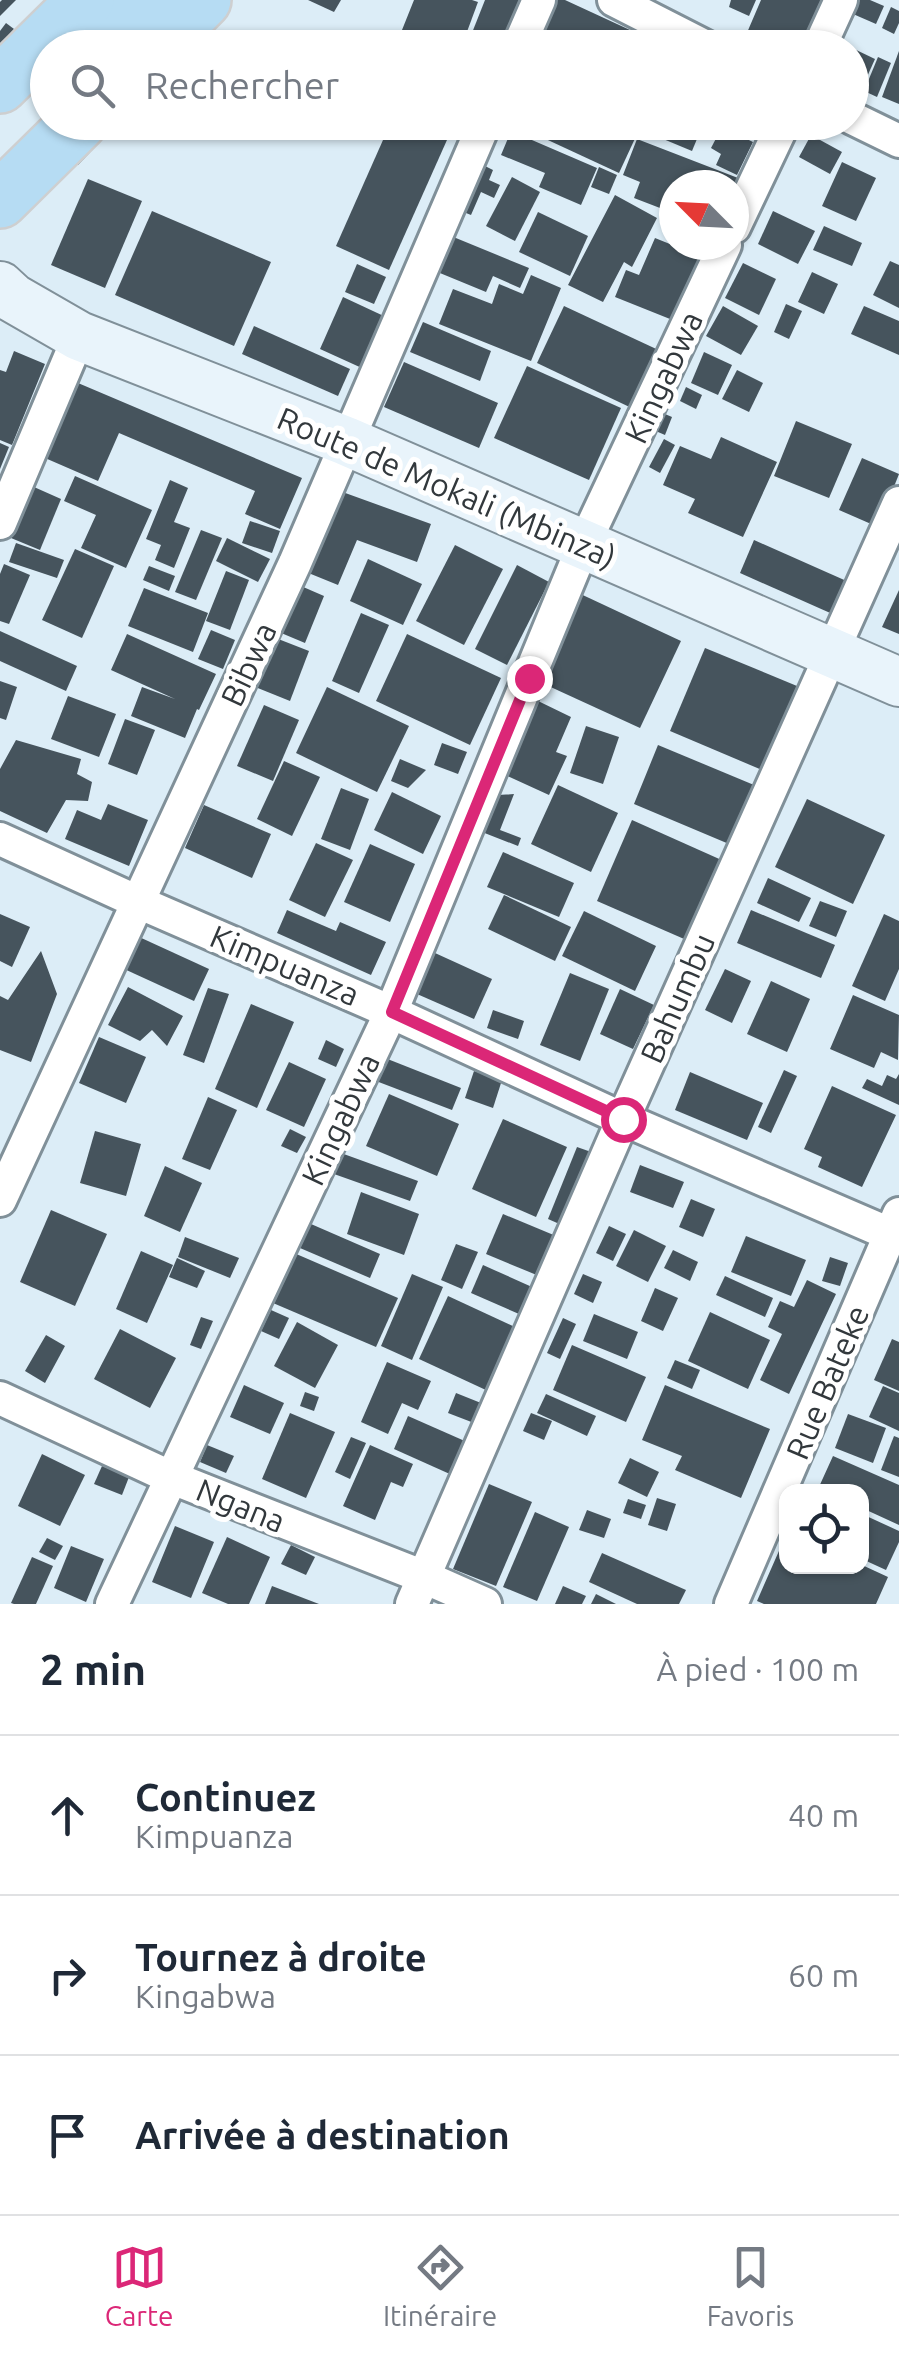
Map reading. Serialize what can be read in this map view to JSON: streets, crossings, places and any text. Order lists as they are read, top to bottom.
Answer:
{
  "streets": {
    "street": [
      "Kingabwa",
      "Route de Mokali (Mbinza)",
      "Bibwa",
      "Kimpuanza",
      "Bahumbu",
      "Rue Bateke",
      "Ngana"
    ]
  },
  "crossings": [
    ["Kingabwa", "Route de Mokali (Mbinza)"],
    ["Kingabwa", "Kimpuanza"],
    ["Kingabwa", "Ngana"],
    ["Route de Mokali (Mbinza)", "Bibwa"],
    ["Route de Mokali (Mbinza)", "Bahumbu"],
    ["Bibwa", "Kimpuanza"],
    ["Kimpuanza", "Bahumbu"],
    ["Kimpuanza", "Rue Bateke"],
    ["Bahumbu", "Ngana"]
  ],
  "north": "top left",
  "page": {
    "search": "Rechercher",
    "heading": ["2 min", "À pied · 100 m"],
    "list": [
      ["Continuez", "Kimpuanza", "40 m"],
      ["Tournez à droite", "Kingabwa", "60 m"],
      "Arrivée à destination"
    ],
    "nav": ["Carte", "Itinéraire", "Favoris"]
  }
}
